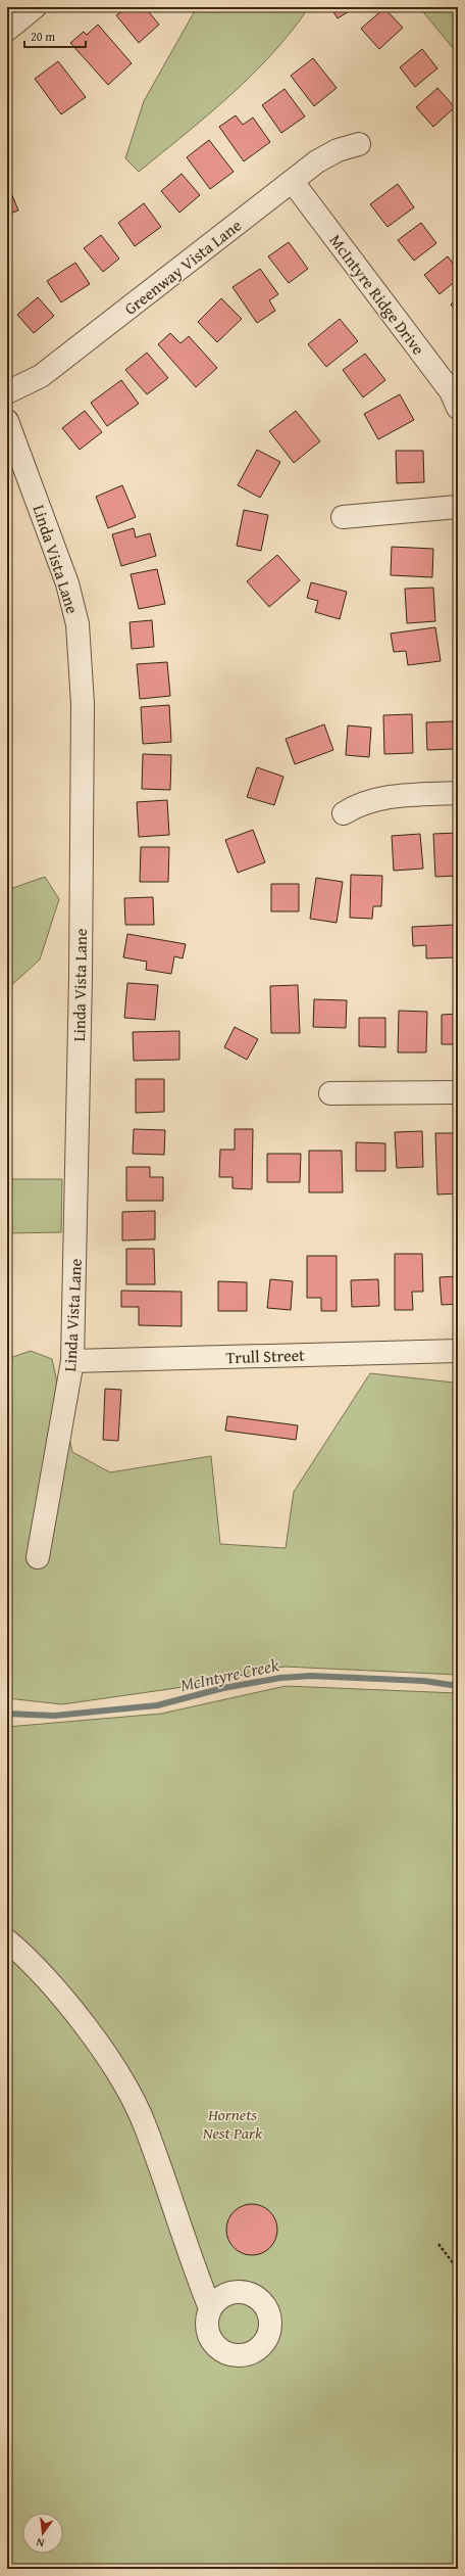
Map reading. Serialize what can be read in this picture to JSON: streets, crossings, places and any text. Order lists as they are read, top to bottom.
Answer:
{
  "streets": {
    "street": [
      "Greenway Vista Lane",
      "McIntyre Ridge Drive",
      "Linda Vista Lane",
      "Trull Street"
    ]
  },
  "crossings": [
    ["Greenway Vista Lane", "McIntyre Ridge Drive"],
    ["Linda Vista Lane", "Trull Street"]
  ],
  "water": ["McIntyre Creek"],
  "parks": ["Hornets Nest Park"],
  "scale_bar": "20 m",
  "north": "bottom"
}
